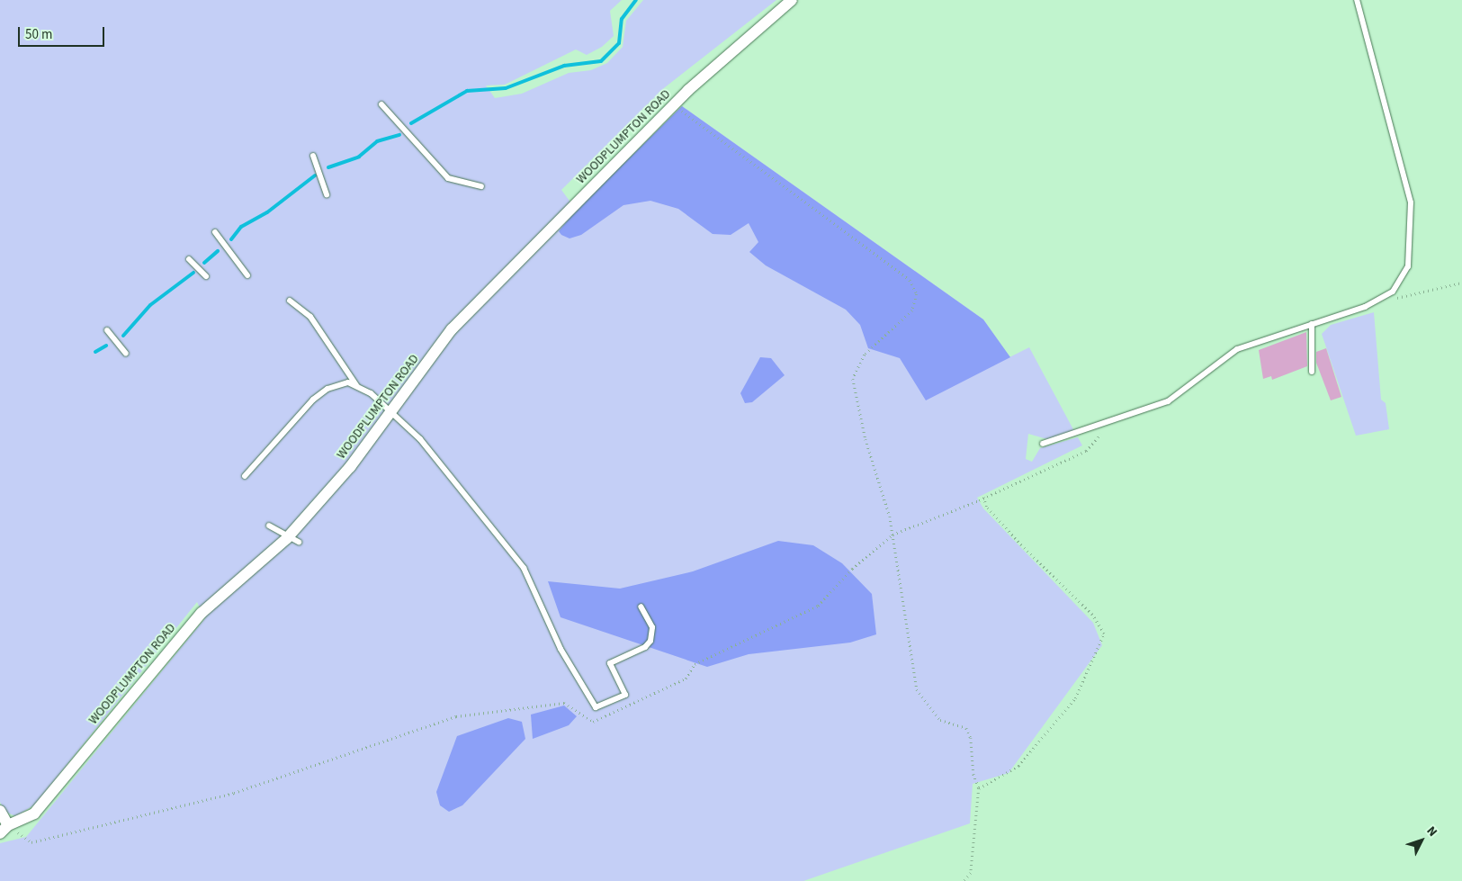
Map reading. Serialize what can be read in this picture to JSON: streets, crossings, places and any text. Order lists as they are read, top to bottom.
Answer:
{
  "streets": {
    "street": ["WOODPLUMPTON ROAD"]
  },
  "scale_bar": "50 m",
  "north": "top right"
}
